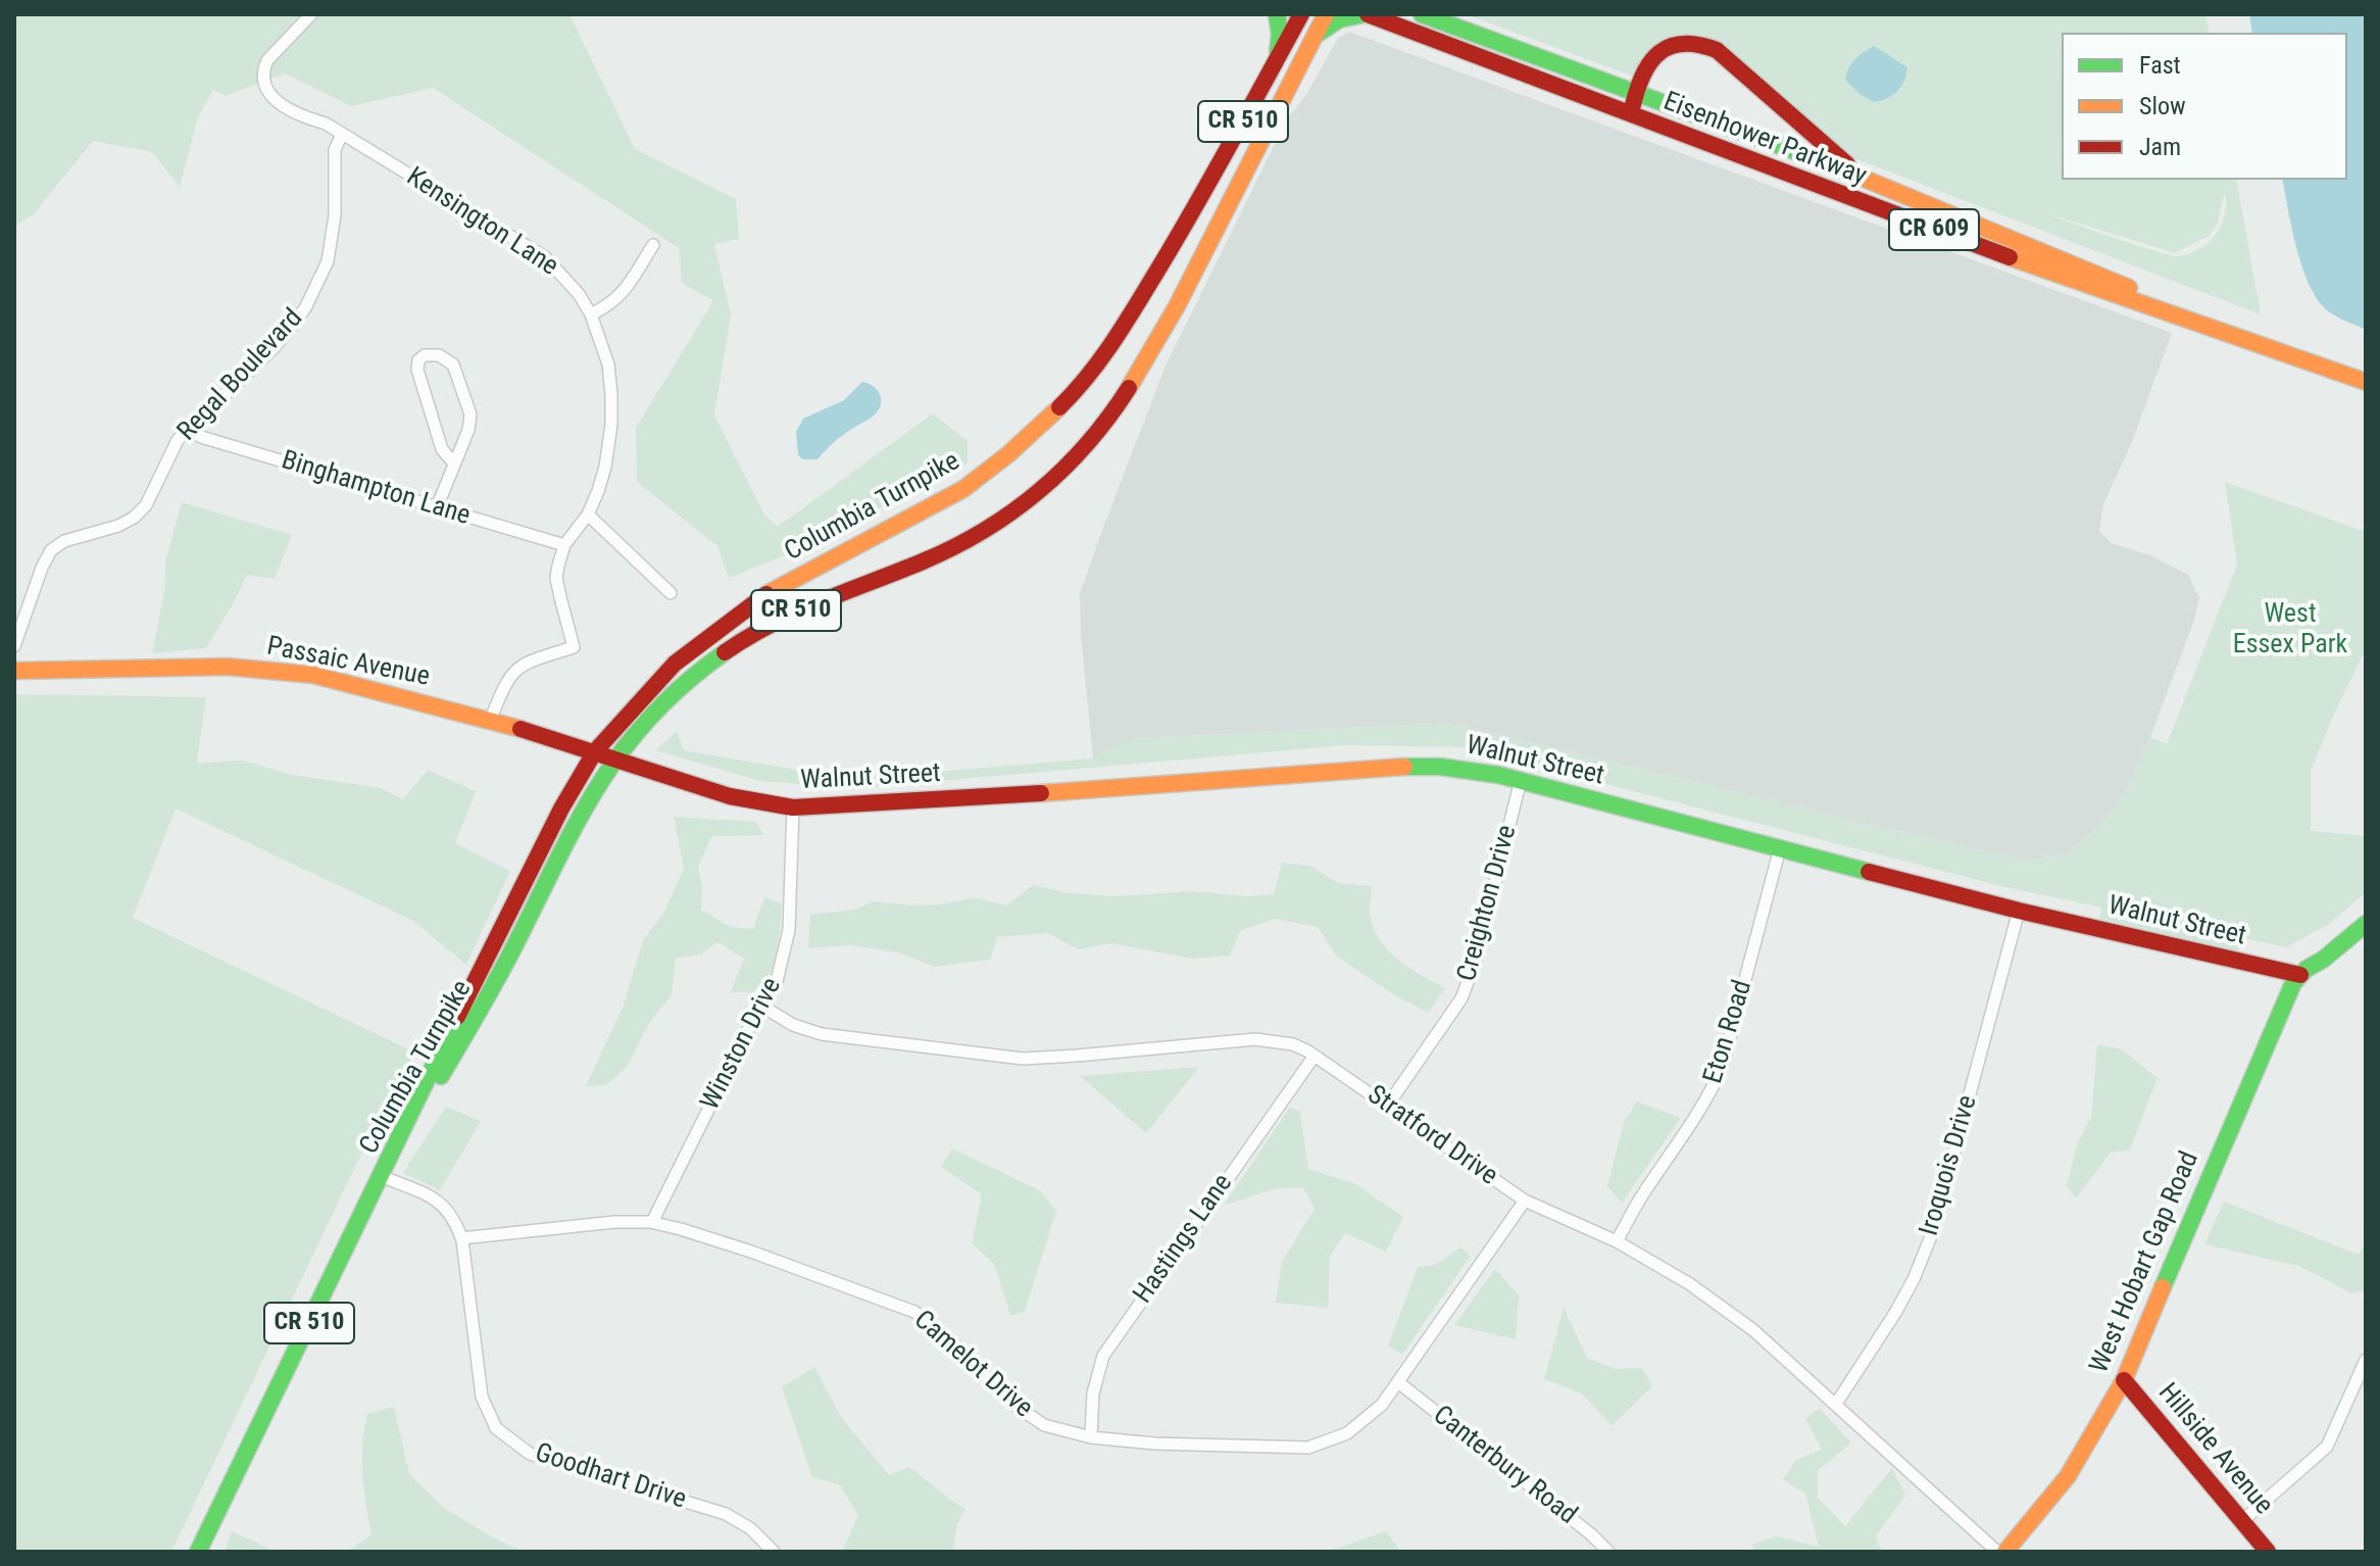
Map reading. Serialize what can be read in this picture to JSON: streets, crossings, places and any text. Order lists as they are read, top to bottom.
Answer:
{
  "streets": {
    "main road": [
      "CR 510",
      "Eisenhower Parkway",
      "CR 609",
      "Columbia Turnpike",
      "Passaic Avenue",
      "Walnut Street",
      "West Hobart Gap Road",
      "Hillside Avenue"
    ],
    "street": [
      "Kensington Lane",
      "Regal Boulevard",
      "Binghampton Lane",
      "Creighton Drive",
      "Eton Road",
      "Winston Drive",
      "Stratford Drive",
      "Iroquois Drive",
      "Hastings Lane",
      "Camelot Drive",
      "Canterbury Road",
      "Goodhart Drive"
    ]
  },
  "crossings": [
    ["CR 510", "Columbia Turnpike"],
    ["CR 510", "Goodhart Drive"],
    ["Kensington Lane", "Regal Boulevard"],
    ["Kensington Lane", "Binghampton Lane"],
    ["Kensington Lane", "Passaic Avenue"],
    ["Regal Boulevard", "Binghampton Lane"],
    ["Columbia Turnpike", "Passaic Avenue"],
    ["Columbia Turnpike", "Walnut Street"],
    ["Columbia Turnpike", "Goodhart Drive"],
    ["Passaic Avenue", "Walnut Street"],
    ["Walnut Street", "Creighton Drive"],
    ["Walnut Street", "Eton Road"],
    ["Walnut Street", "Winston Drive"],
    ["Walnut Street", "Iroquois Drive"],
    ["Walnut Street", "West Hobart Gap Road"],
    ["Creighton Drive", "Stratford Drive"],
    ["Eton Road", "Stratford Drive"],
    ["Winston Drive", "Stratford Drive"],
    ["Winston Drive", "Camelot Drive"],
    ["Stratford Drive", "Iroquois Drive"],
    ["Stratford Drive", "Hastings Lane"],
    ["Stratford Drive", "Camelot Drive"],
    ["Hastings Lane", "Camelot Drive"],
    ["West Hobart Gap Road", "Hillside Avenue"],
    ["Camelot Drive", "Canterbury Road"],
    ["Camelot Drive", "Goodhart Drive"]
  ],
  "parks": ["West Essex Park"],
  "legend": ["Fast", "Slow", "Jam"]
}
